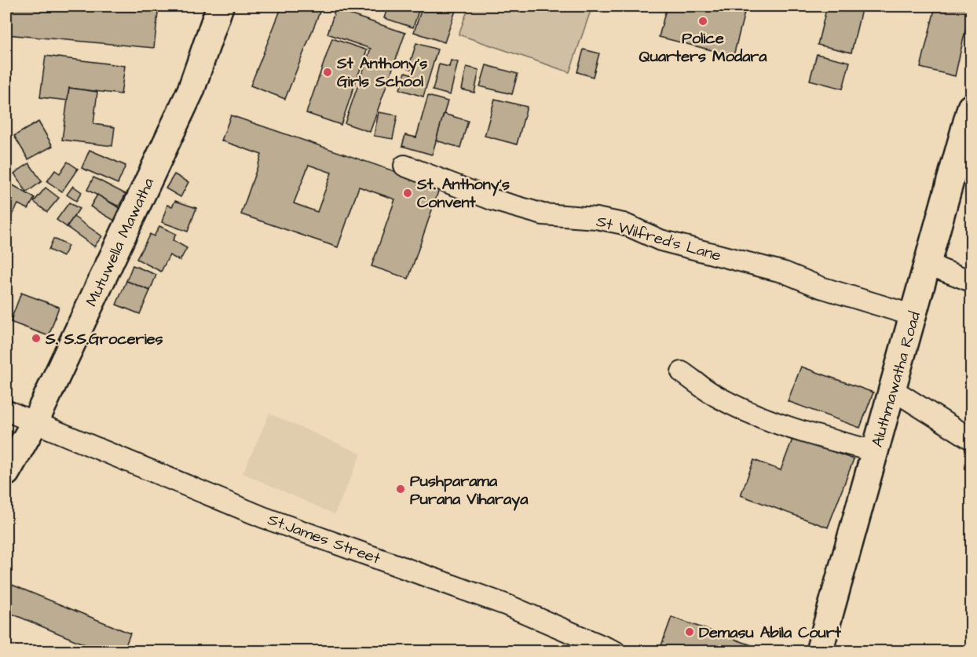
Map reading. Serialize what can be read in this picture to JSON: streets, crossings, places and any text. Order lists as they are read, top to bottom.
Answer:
{
  "streets": {
    "main road": ["Mutuwella Mawatha", "Aluthmawatha Road"],
    "street": ["St Wilfred's Lane", "St.James Street"]
  },
  "crossings": [
    ["St Wilfred's Lane", "Aluthmawatha Road"],
    ["Mutuwella Mawatha", "St.James Street"]
  ],
  "places": [
    "Police Quarters Modara",
    "St Anthony's Girls School",
    "St. Anthony's Convent",
    "S. S.S.Groceries",
    "Pushparama Purana Viharaya",
    "Demasu Abila Court"
  ]
}
